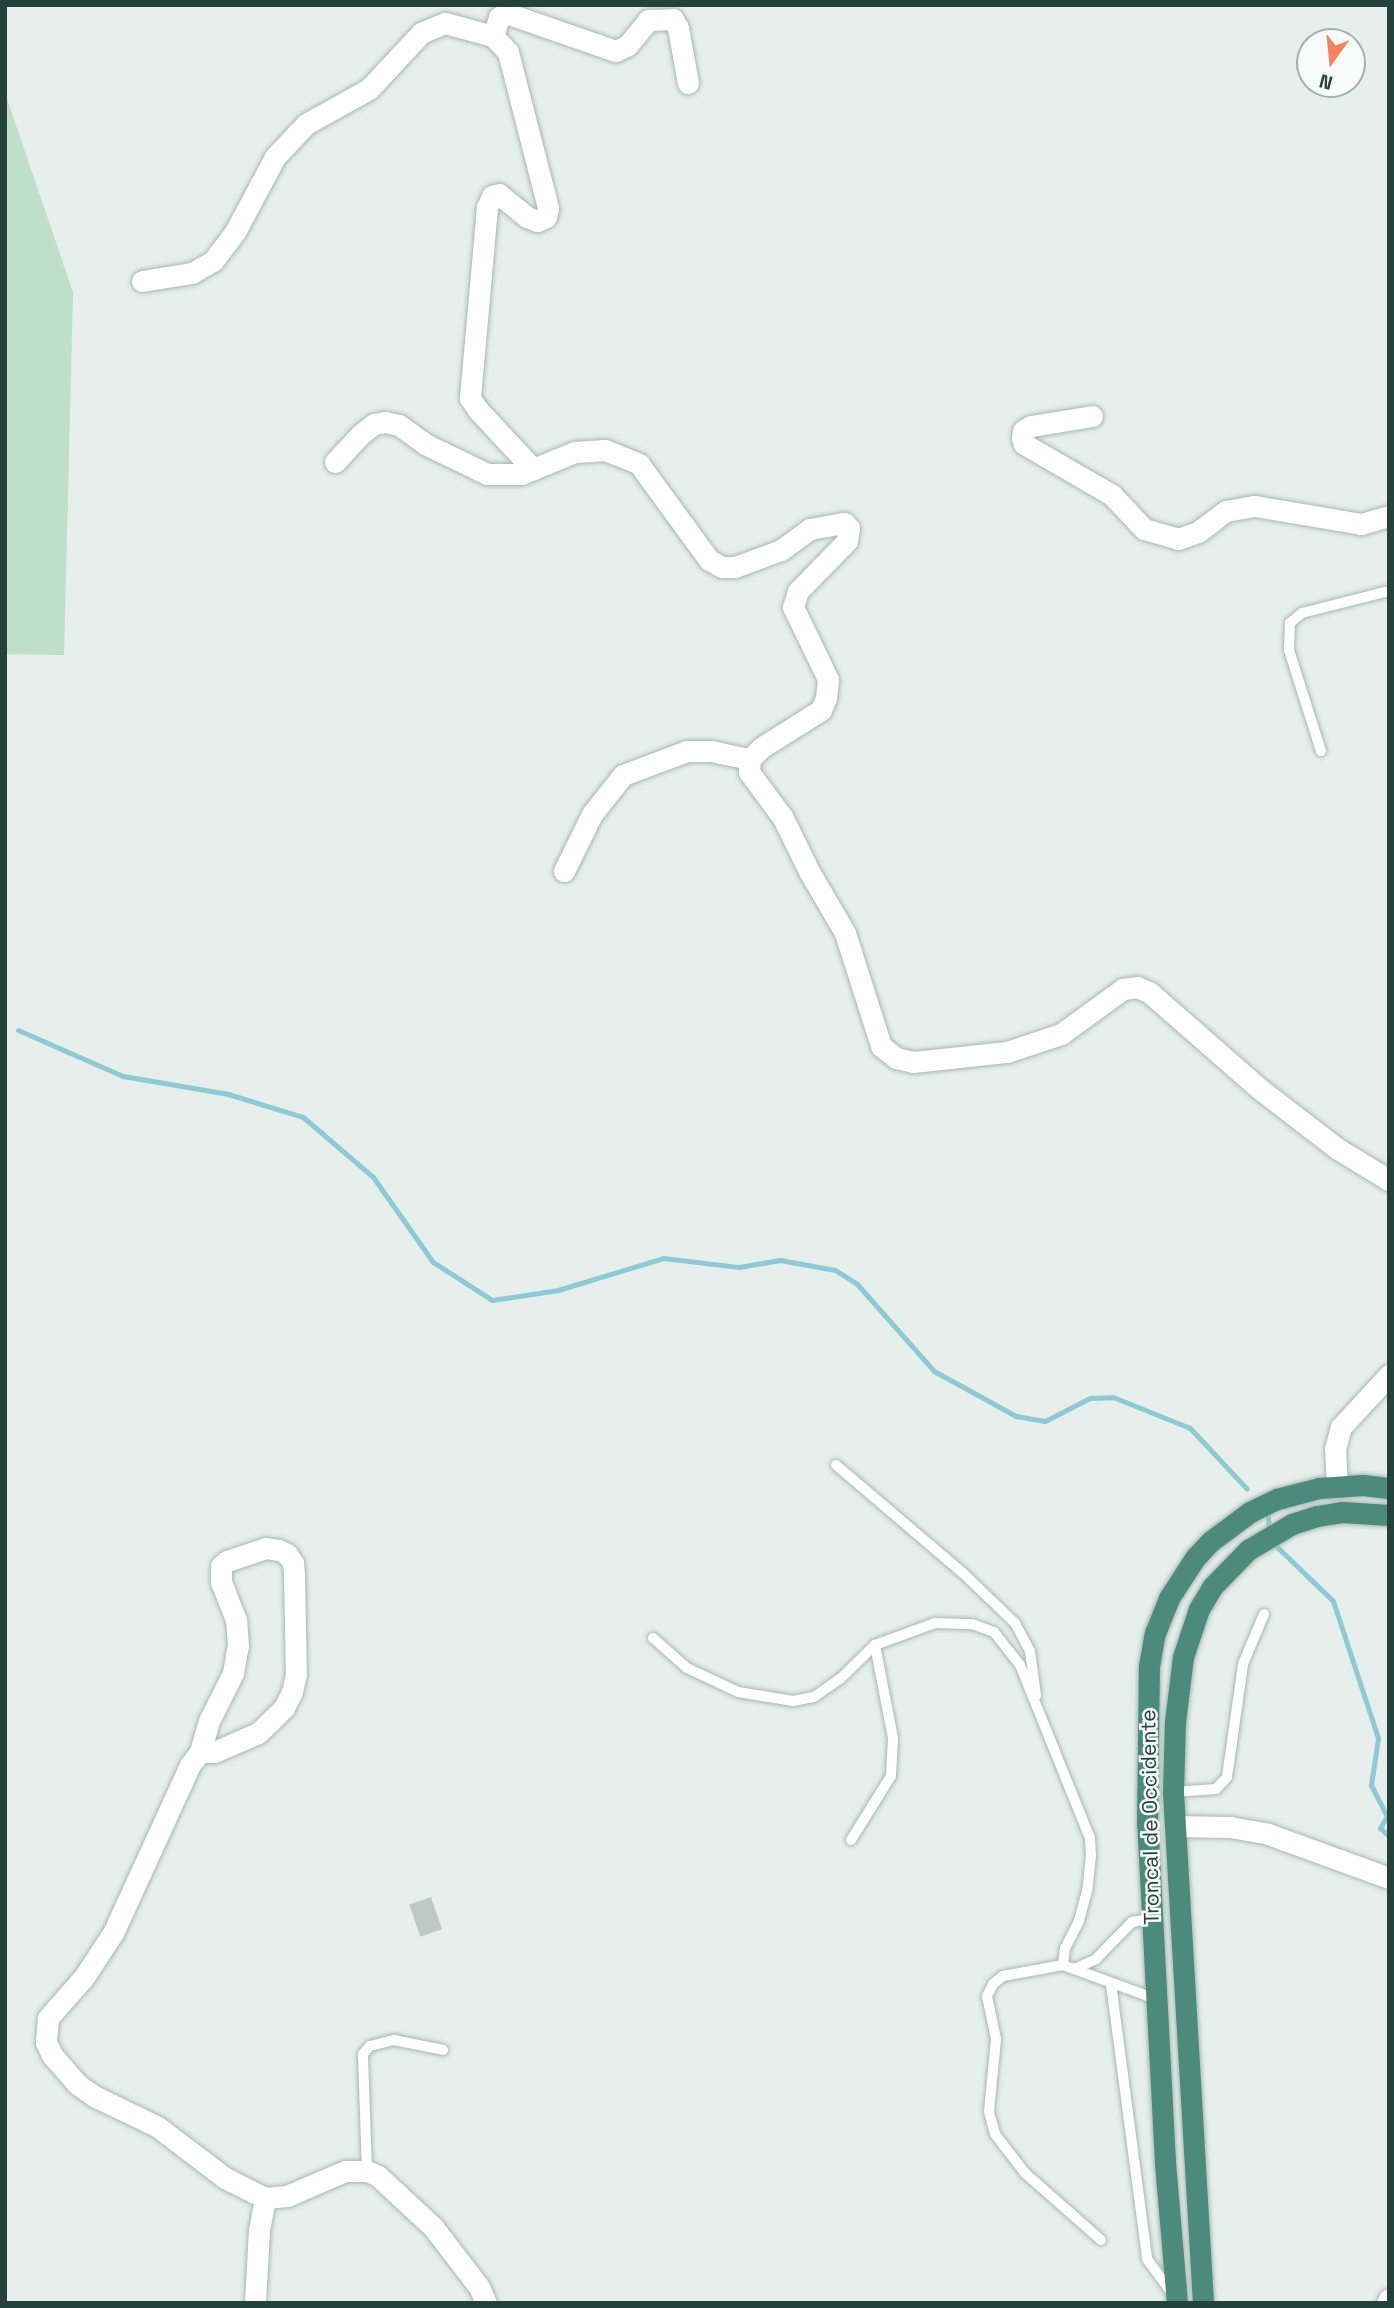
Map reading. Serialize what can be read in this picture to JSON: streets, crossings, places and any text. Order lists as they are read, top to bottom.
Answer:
{
  "streets": {
    "highway": ["Troncal de Occidente"]
  },
  "north": "bottom"
}
